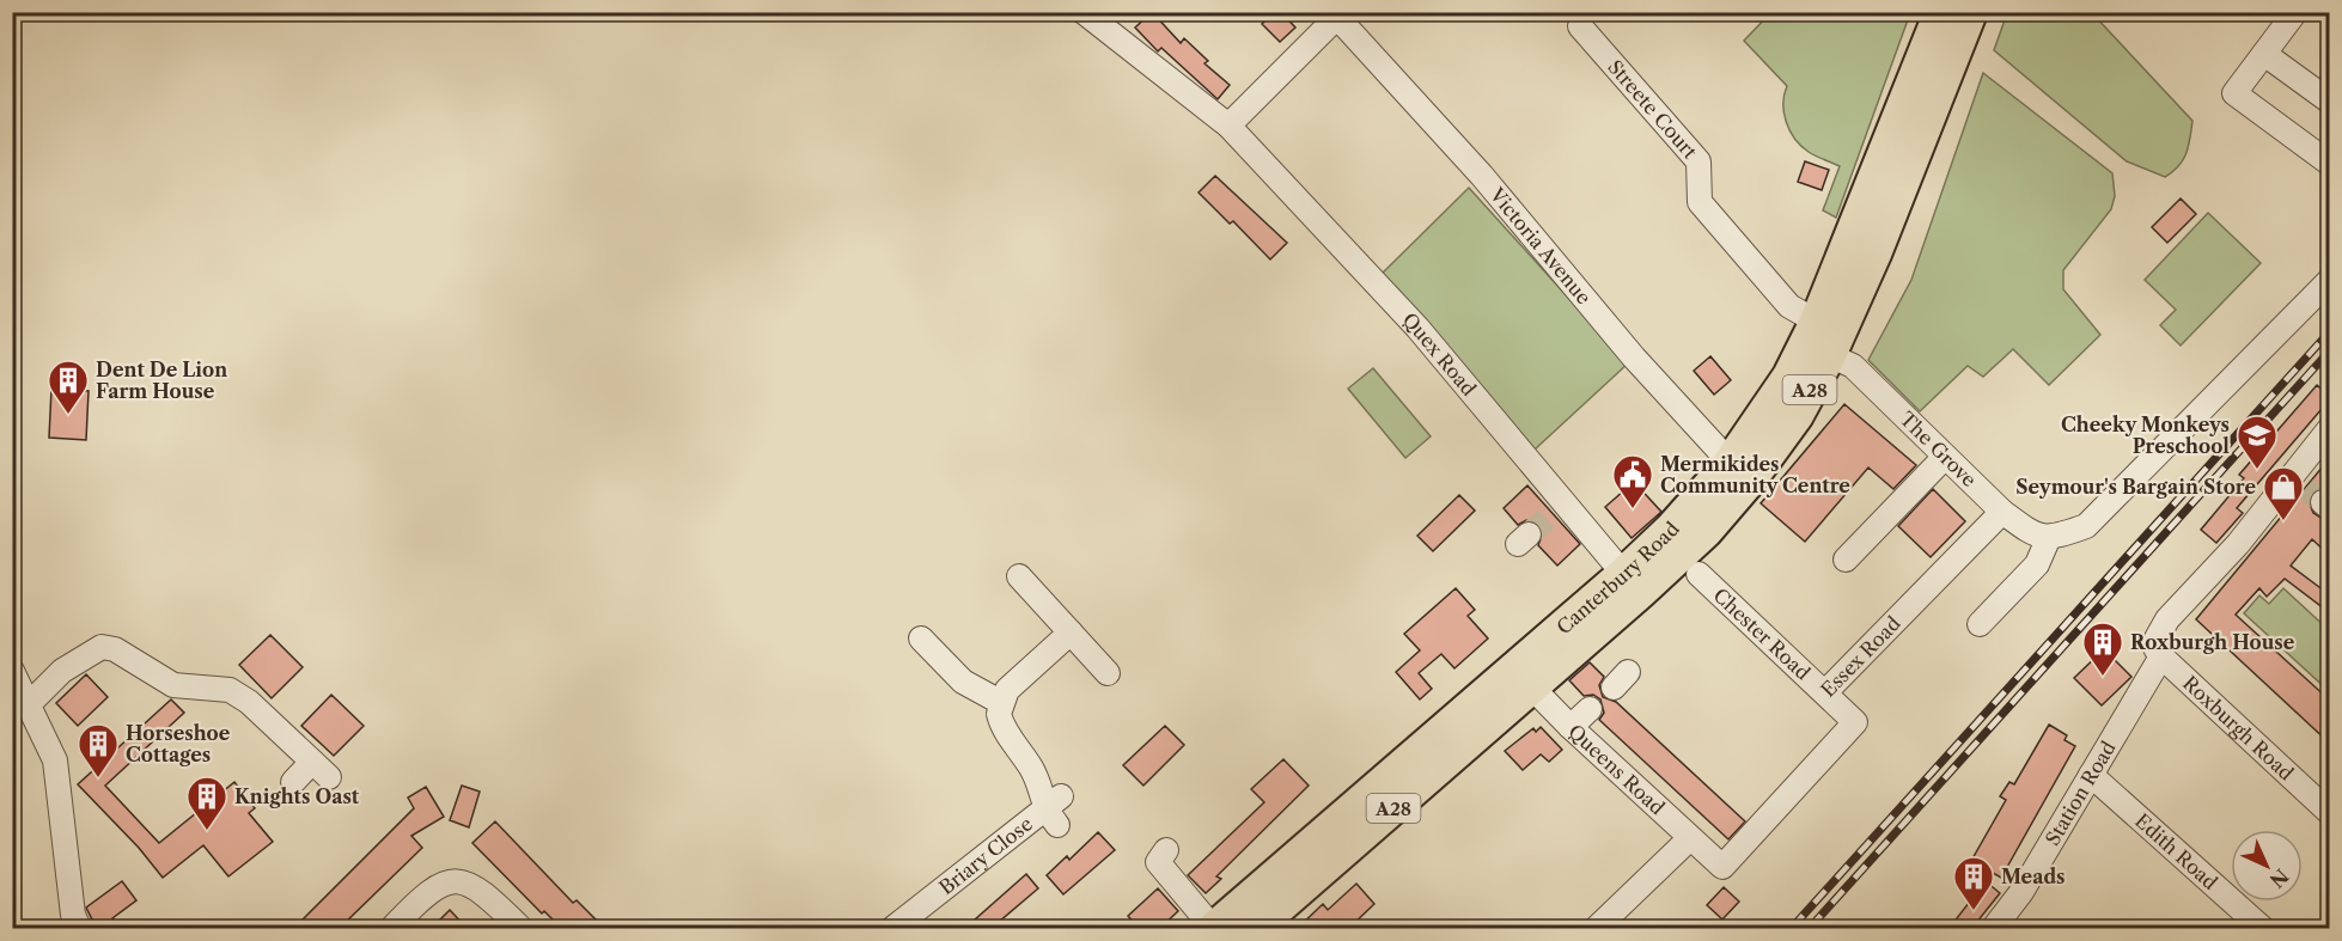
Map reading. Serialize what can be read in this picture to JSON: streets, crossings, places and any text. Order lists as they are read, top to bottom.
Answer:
{
  "streets": {
    "highway": ["A28", "Canterbury Road"],
    "street": [
      "Streete Court",
      "Victoria Avenue",
      "Quex Road",
      "The Grove",
      "Chester Road",
      "Essex Road",
      "Roxburgh Road",
      "Queens Road",
      "Station Road",
      "Edith Road",
      "Briary Close"
    ]
  },
  "crossings": [
    ["Streete Court", "Canterbury Road"],
    ["Victoria Avenue", "Canterbury Road"],
    ["Quex Road", "Canterbury Road"],
    ["The Grove", "Canterbury Road"],
    ["The Grove", "Essex Road"],
    ["Canterbury Road", "Queens Road"],
    ["Chester Road", "Essex Road"],
    ["Essex Road", "Queens Road"],
    ["Roxburgh Road", "Station Road"],
    ["Station Road", "Edith Road"]
  ],
  "places": {
    "building": [
      "Dent De Lion Farm House",
      "Roxburgh House",
      "Horseshoe Cottages",
      "Knights Oast",
      "Meads"
    ],
    "school or university": ["Cheeky Monkeys Preschool"],
    "public building": ["Mermikides Community Centre"],
    "shop": ["Seymour's Bargain Store"]
  },
  "north": "bottom right"
}
